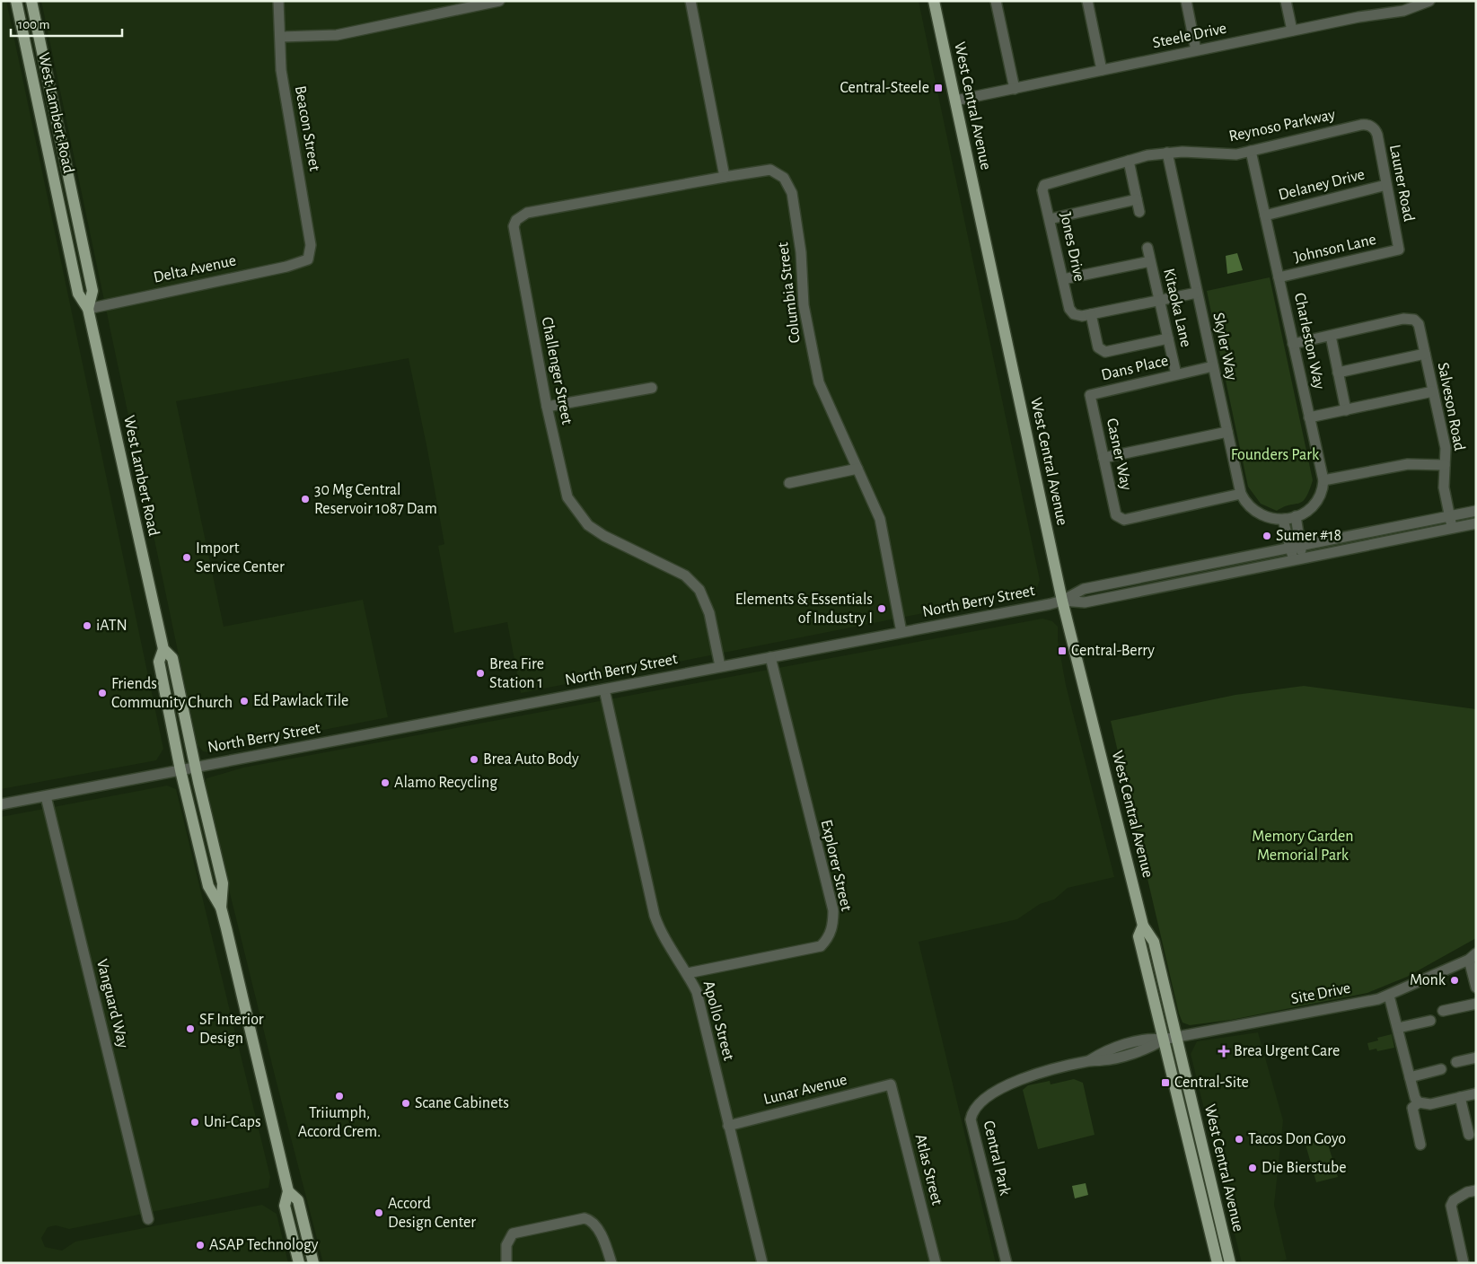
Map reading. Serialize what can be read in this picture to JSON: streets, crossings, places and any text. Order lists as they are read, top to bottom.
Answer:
{
  "streets": {
    "main road": ["West Central Avenue", "West Lambert Road"],
    "street": [
      "Steele Drive",
      "Reynoso Parkway",
      "Beacon Street",
      "Launer Road",
      "Delaney Drive",
      "Jones Drive",
      "Johnson Lane",
      "Delta Avenue",
      "Columbia Street",
      "Kitaoka Lane",
      "Charleston Way",
      "Skyler Way",
      "Dans Place",
      "Challenger Street",
      "Salveson Road",
      "Casner Way",
      "North Berry Street",
      "Explorer Street",
      "Site Drive",
      "Vanguard Way",
      "Apollo Street",
      "Lunar Avenue",
      "Central Park",
      "Atlas Street"
    ]
  },
  "crossings": [
    ["Steele Drive", "West Central Avenue"],
    ["West Central Avenue", "North Berry Street"],
    ["West Central Avenue", "Site Drive"],
    ["West Lambert Road", "Delta Avenue"],
    ["West Lambert Road", "North Berry Street"],
    ["Reynoso Parkway", "Launer Road"],
    ["Reynoso Parkway", "Jones Drive"],
    ["Reynoso Parkway", "Charleston Way"],
    ["Reynoso Parkway", "Skyler Way"],
    ["Beacon Street", "Delta Avenue"],
    ["Launer Road", "Delaney Drive"],
    ["Launer Road", "Johnson Lane"],
    ["Delaney Drive", "Charleston Way"],
    ["Johnson Lane", "Charleston Way"],
    ["Columbia Street", "Challenger Street"],
    ["Columbia Street", "North Berry Street"],
    ["Kitaoka Lane", "Dans Place"],
    ["Skyler Way", "Dans Place"],
    ["Skyler Way", "Casner Way"],
    ["Dans Place", "Casner Way"],
    ["Challenger Street", "North Berry Street"],
    ["Salveson Road", "North Berry Street"],
    ["North Berry Street", "Explorer Street"],
    ["North Berry Street", "Vanguard Way"],
    ["North Berry Street", "Apollo Street"],
    ["Explorer Street", "Apollo Street"],
    ["Site Drive", "Central Park"],
    ["Apollo Street", "Lunar Avenue"],
    ["Lunar Avenue", "Atlas Street"]
  ],
  "parks": ["Founders Park", "Memory Garden Memorial Park"],
  "places": {
    "transit": ["Central-Steele", "Central-Berry", "Central-Site"],
    "other": [
      "30 Mg Central Reservoir 1087 Dam",
      "Sumer #18",
      "Import Service Center",
      "Elements & Essentials of Industry I",
      "iATN",
      "Brea Fire Station 1",
      "Friends Community Church",
      "Ed Pawlack Tile",
      "Brea Auto Body",
      "Alamo Recycling",
      "Monk",
      "SF Interior Design",
      "Triiumph, Accord Crem.",
      "Scane Cabinets",
      "Uni-Caps",
      "Tacos Don Goyo",
      "Die Bierstube",
      "Accord Design Center",
      "ASAP Technology"
    ],
    "health": ["Brea Urgent Care"]
  },
  "scale_bar": "100 m"
}
